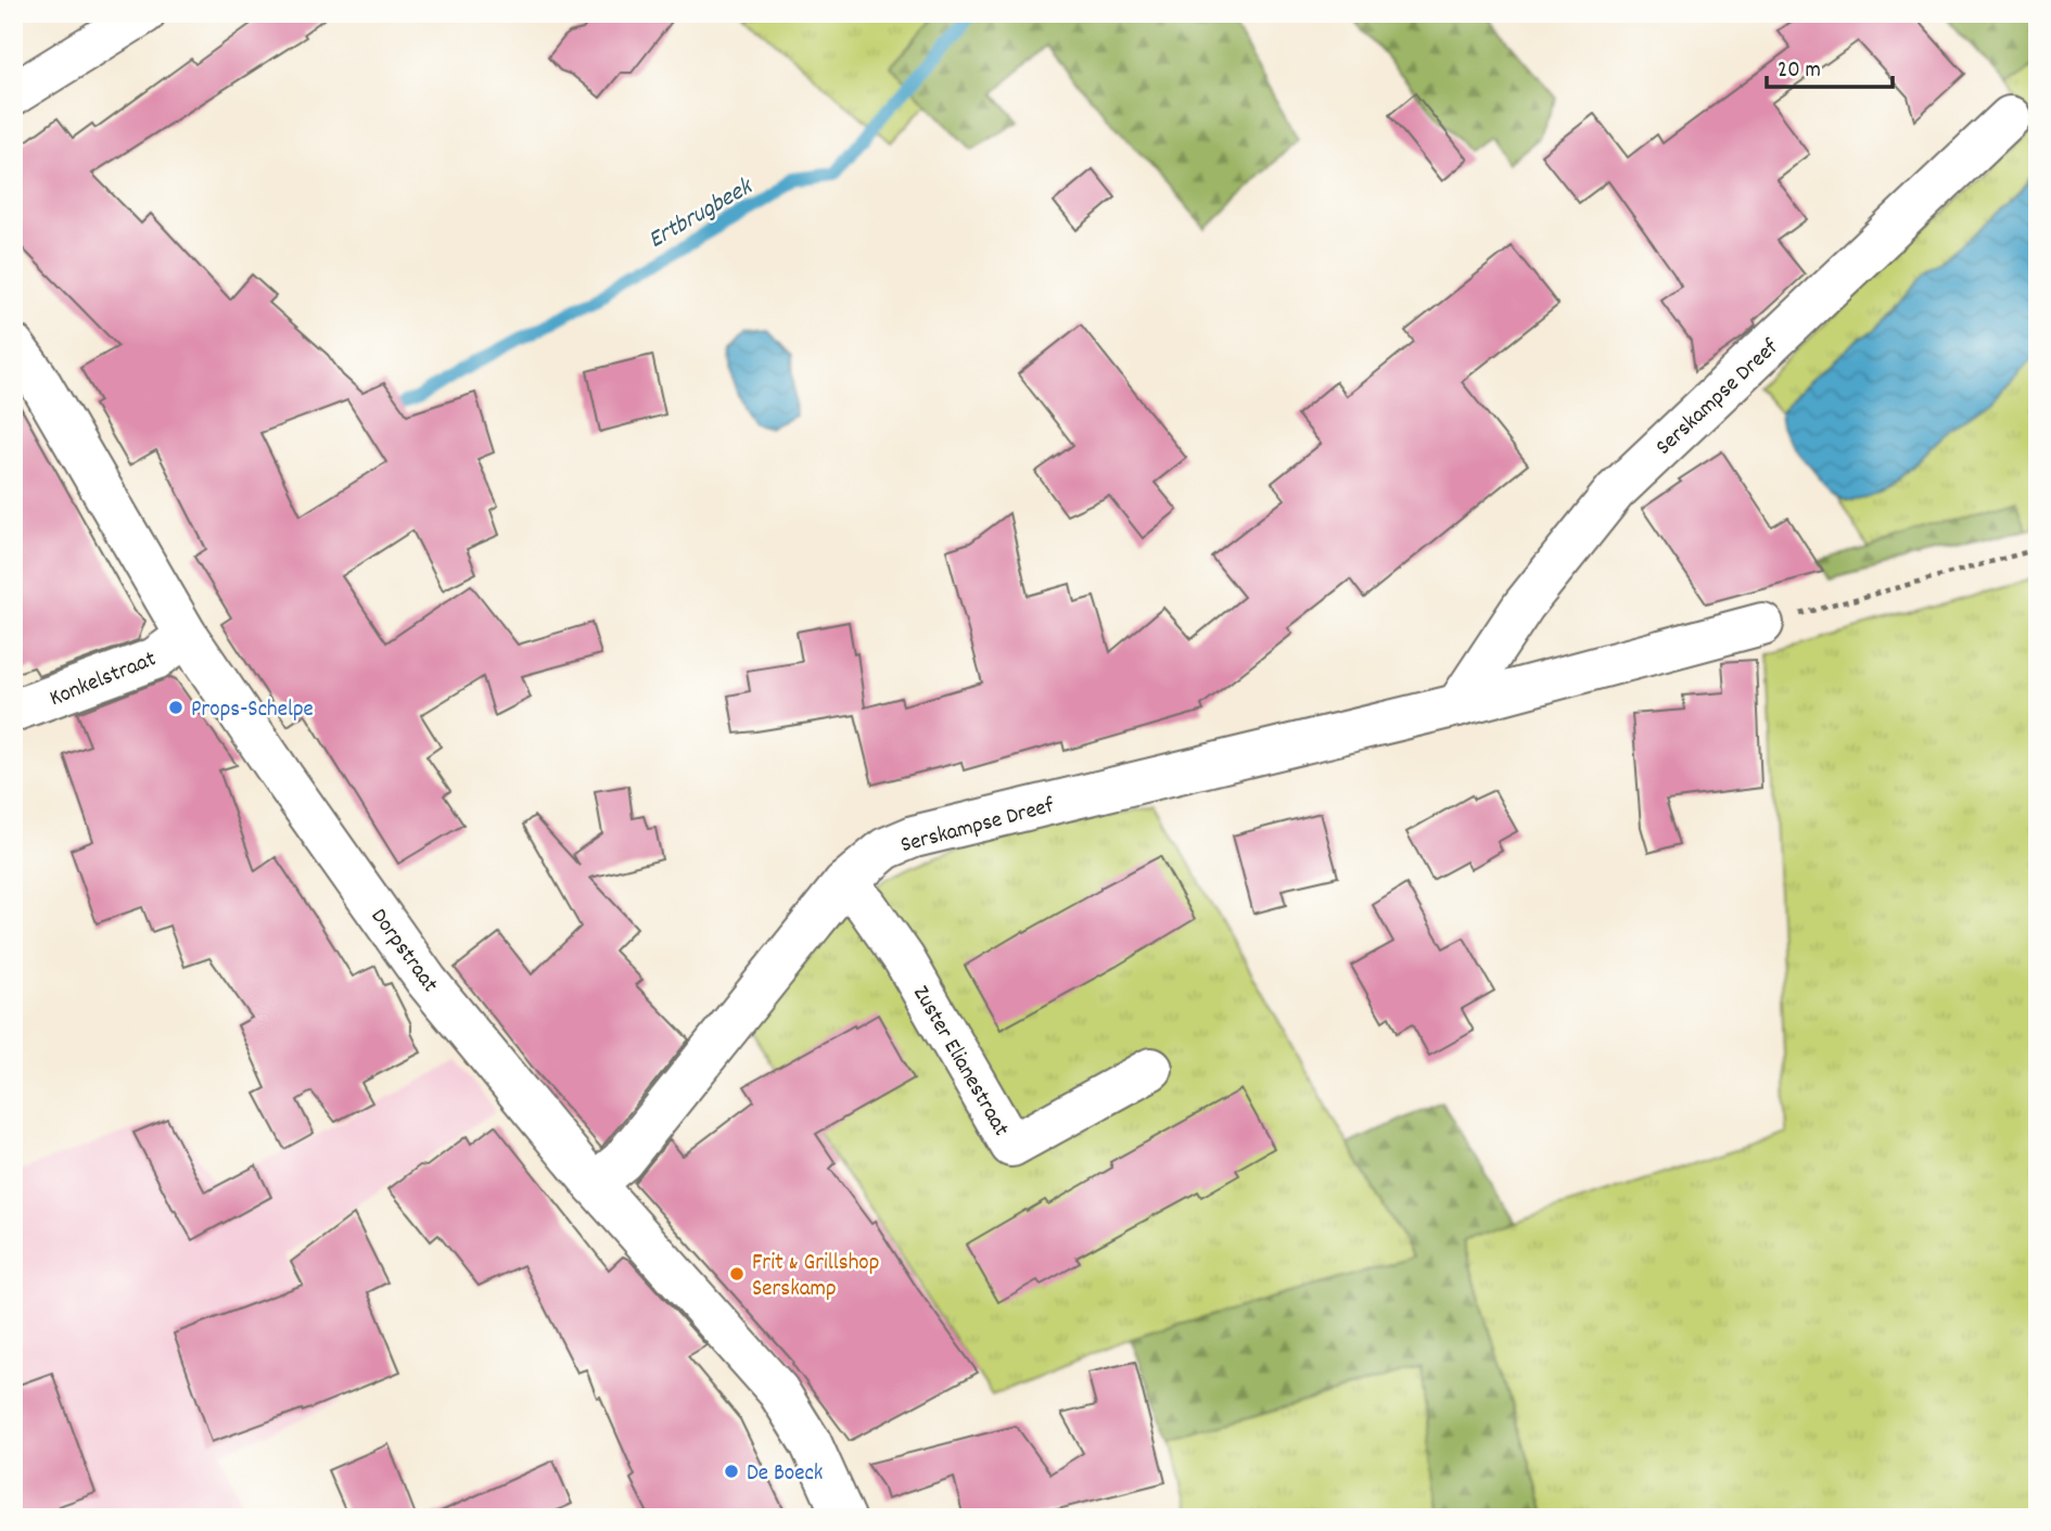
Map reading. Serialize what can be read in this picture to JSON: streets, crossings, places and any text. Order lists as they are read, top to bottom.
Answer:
{
  "streets": {
    "street": [
      "Serskampse Dreef",
      "Konkelstraat",
      "Dorpstraat",
      "Zuster Elianestraat"
    ]
  },
  "crossings": [
    ["Serskampse Dreef", "Dorpstraat"],
    ["Serskampse Dreef", "Zuster Elianestraat"],
    ["Konkelstraat", "Dorpstraat"]
  ],
  "water": ["Ertbrugbeek"],
  "places": ["Props-Schelpe", "Frit & Grillshop Serskamp", "De Boeck"],
  "scale_bar": "20 m"
}
